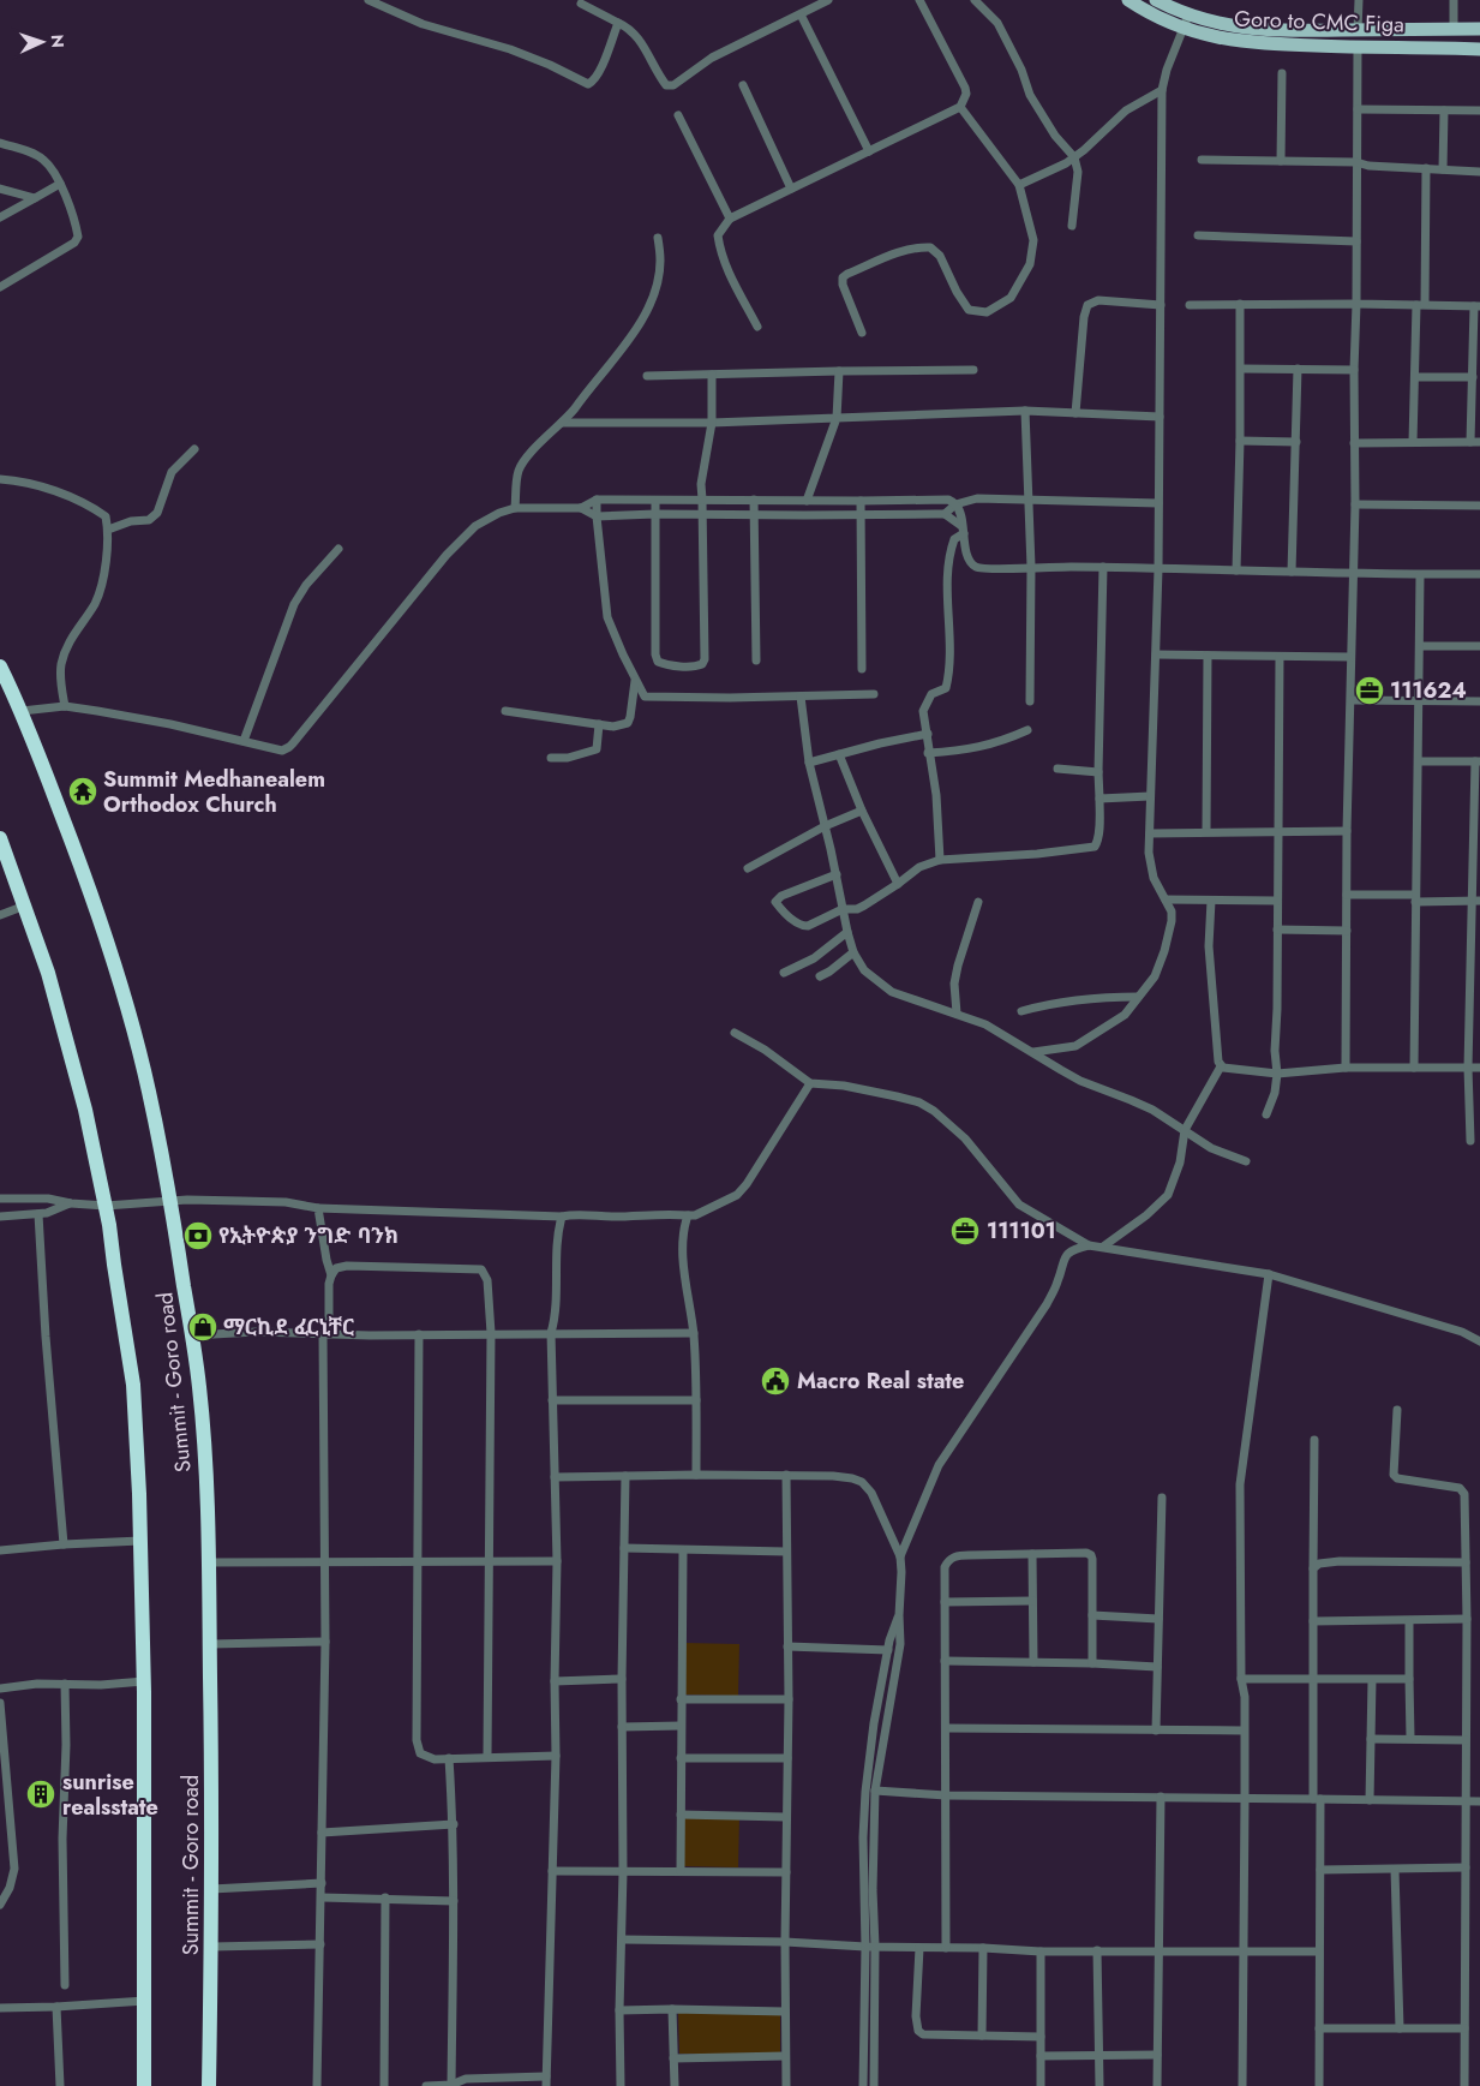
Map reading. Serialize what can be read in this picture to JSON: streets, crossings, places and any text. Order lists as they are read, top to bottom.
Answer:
{
  "streets": {
    "highway": ["Summit - Goro road"],
    "main road": ["Goro to CMC Figa"]
  },
  "places": {
    "office": ["111624", "111101"],
    "temple": ["Summit Medhanealem Orthodox Church"],
    "bank": ["የኢትዮጵያ ንግድ ባንክ"],
    "shop": ["ማርኪደ ፈርኒቸር"],
    "public building": ["Macro Real state"],
    "building": ["sunrise realsstate"]
  },
  "north": "right"
}
